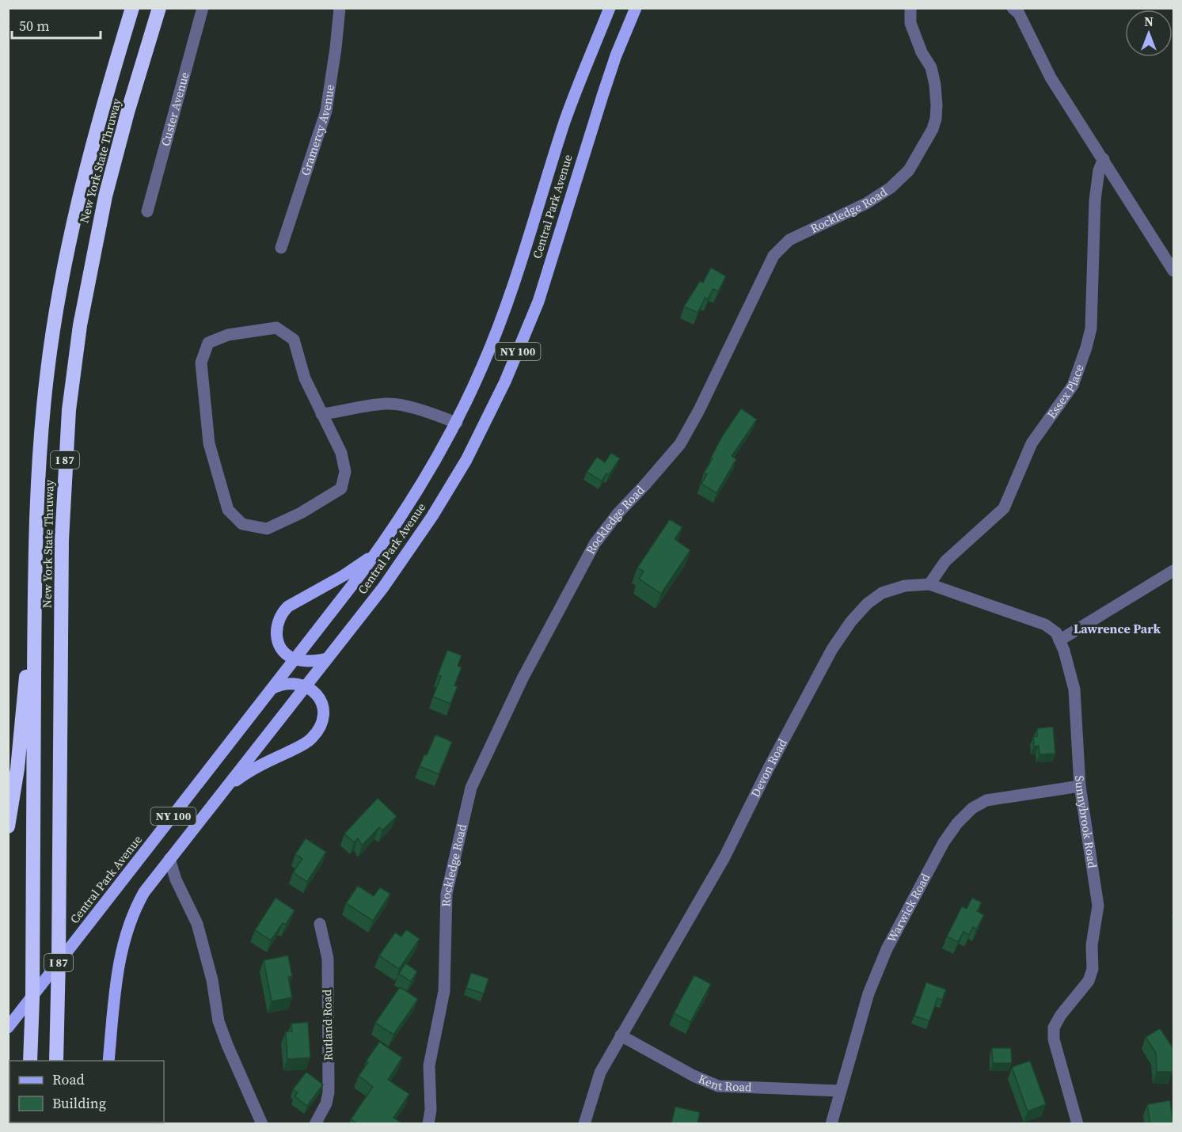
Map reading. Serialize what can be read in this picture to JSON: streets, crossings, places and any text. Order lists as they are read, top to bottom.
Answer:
{
  "streets": {
    "highway": ["New York State Thruway", "I 87"],
    "main road": ["Central Park Avenue", "NY 100"],
    "street": [
      "Custer Avenue",
      "Gramercy Avenue",
      "Rockledge Road",
      "Essex Place",
      "Devon Road",
      "Sunnybrook Road",
      "Warwick Road",
      "Rutland Road",
      "Kent Road"
    ]
  },
  "crossings": [
    ["Essex Place", "Devon Road"],
    ["Devon Road", "Sunnybrook Road"],
    ["Devon Road", "Kent Road"],
    ["Sunnybrook Road", "Warwick Road"],
    ["Warwick Road", "Kent Road"]
  ],
  "districts": ["Lawrence Park"],
  "legend": ["Road", "Building"],
  "scale_bar": "50 m",
  "north": "top"
}
